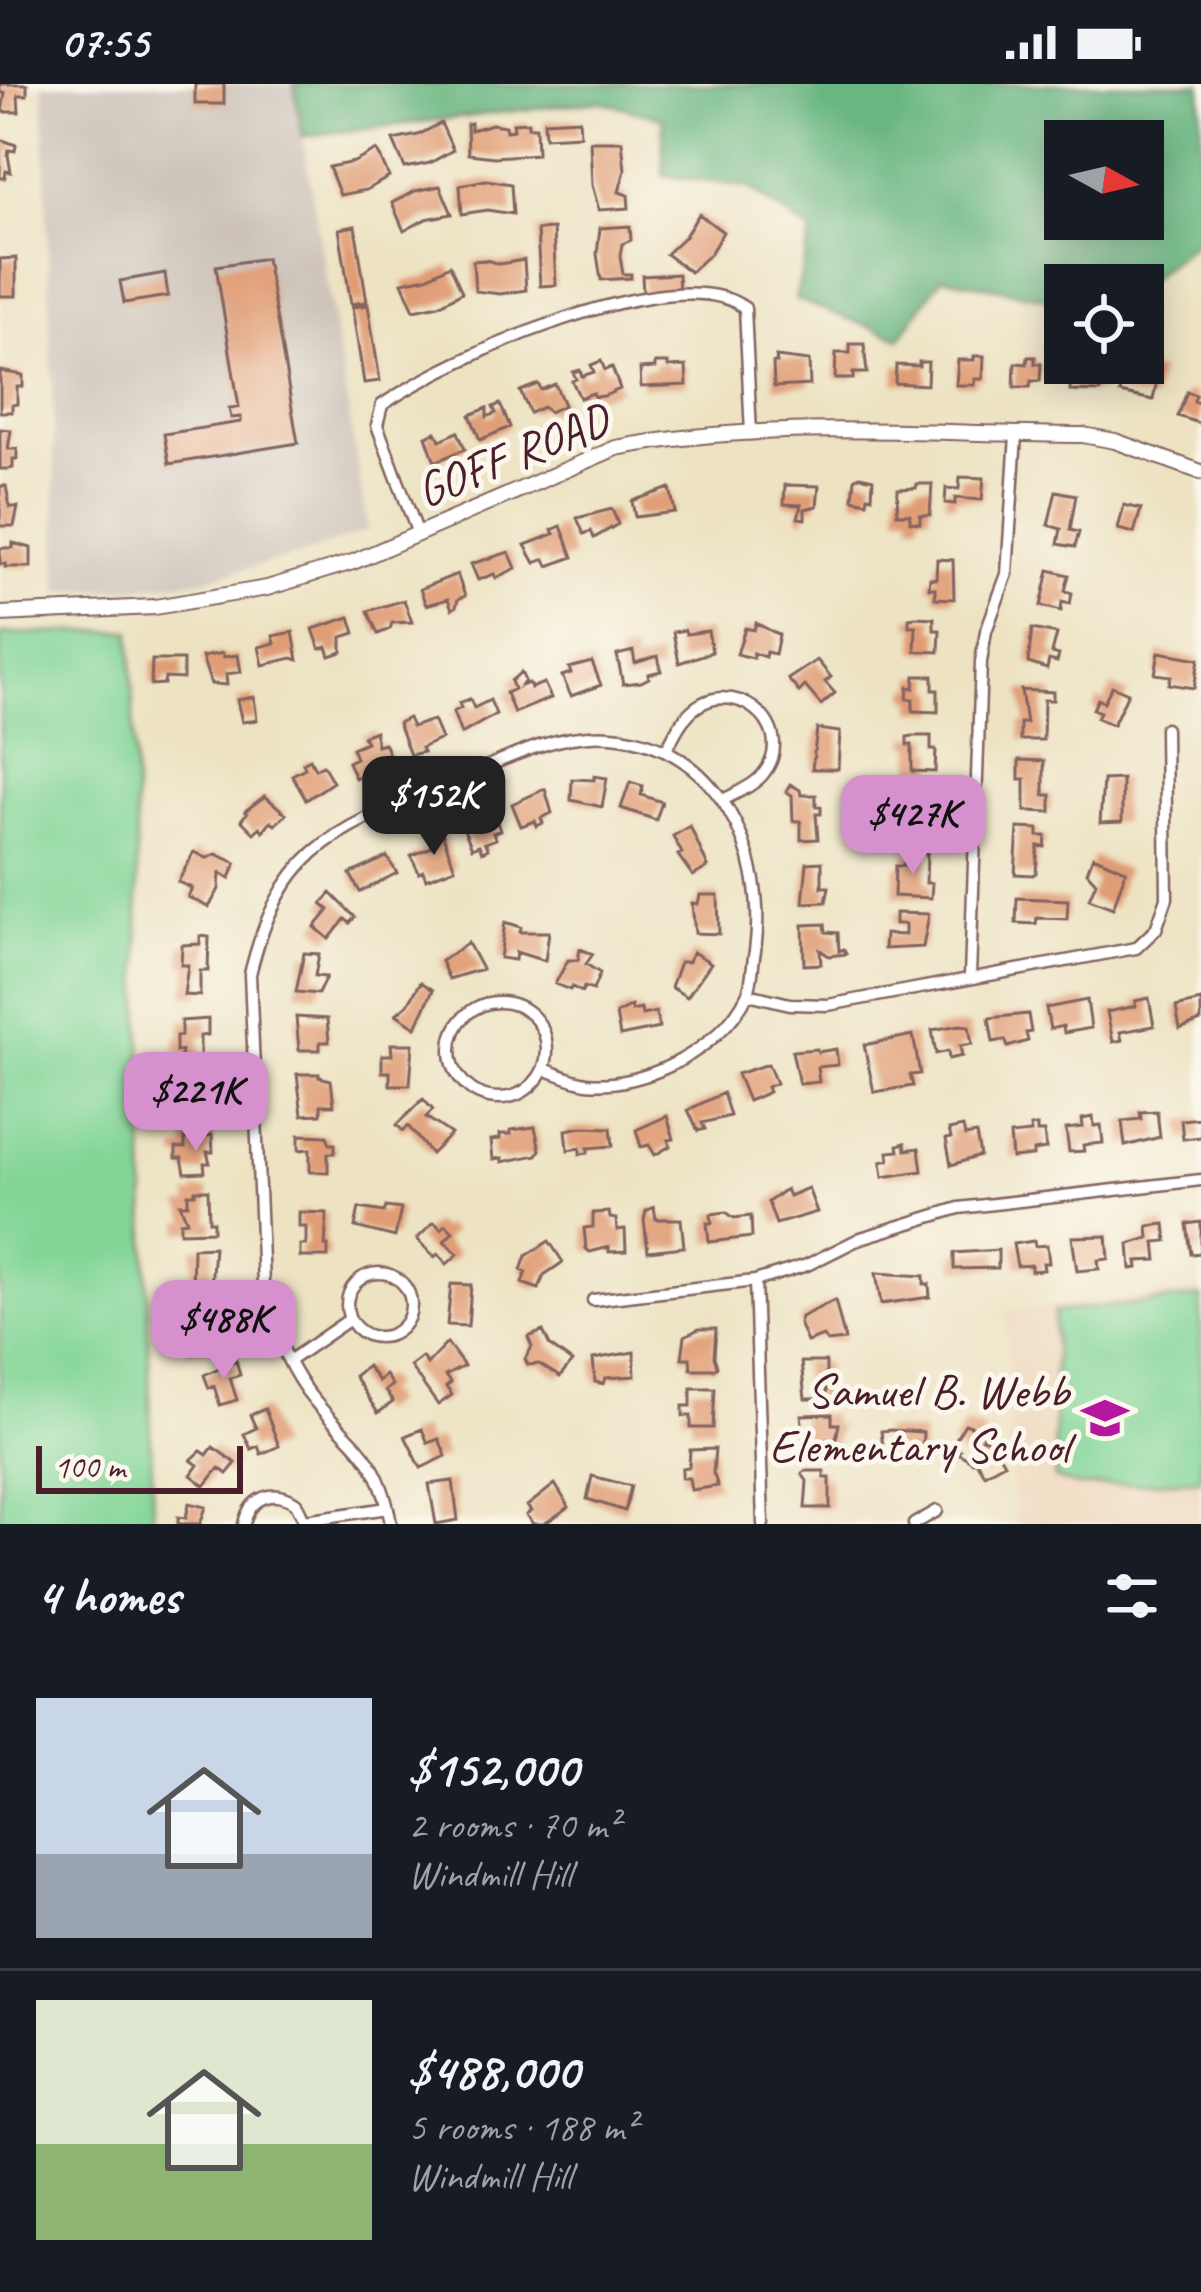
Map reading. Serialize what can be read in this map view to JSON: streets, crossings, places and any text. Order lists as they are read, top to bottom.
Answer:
{
  "streets": {
    "street": ["GOFF ROAD"]
  },
  "places": {
    "school or university": ["Samuel B. Webb Elementary School"]
  },
  "scale_bar": "100 m",
  "north": "right",
  "page": {
    "status": "07:55",
    "price": [
      "$152K",
      "$427K",
      "$221K",
      "$488K"
    ],
    "scale": "100 m",
    "heading": "4 homes",
    "list": [
      {
        "name": "$152,000",
        "note": "2 rooms · 70 m² · Windmill Hill"
      },
      {
        "name": "$488,000",
        "note": "5 rooms · 188 m² · Windmill Hill"
      }
    ]
  }
}
